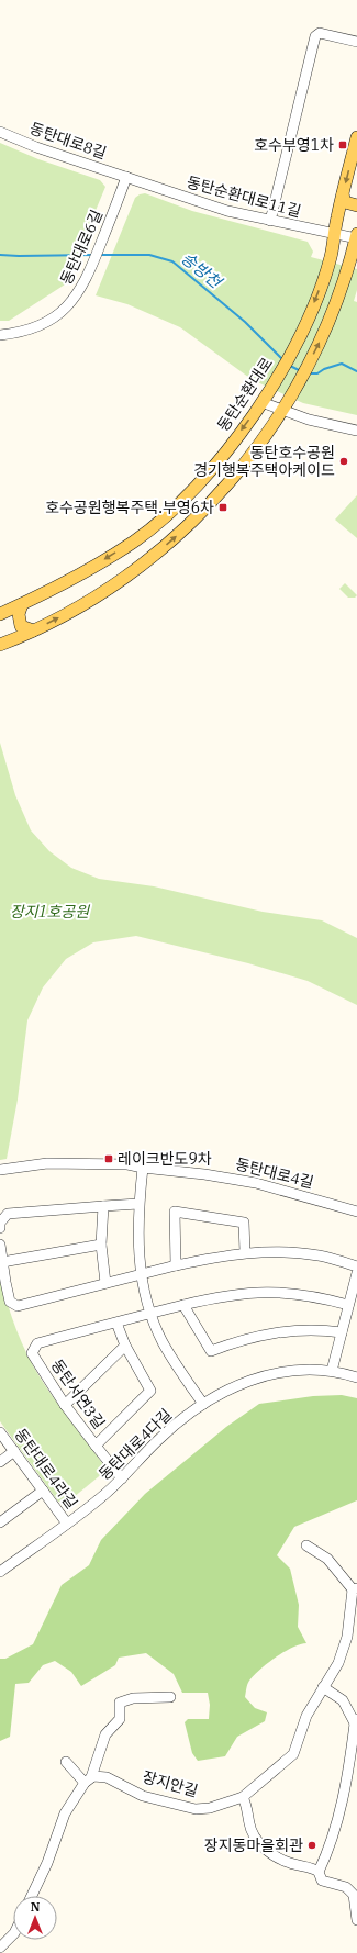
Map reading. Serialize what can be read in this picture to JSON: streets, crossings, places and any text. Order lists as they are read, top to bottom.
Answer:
{
  "streets": {
    "main road": ["동탄순환대로"],
    "street": [
      "동탄대로8길",
      "동탄순환대로11길",
      "동탄대로6길",
      "동탄대로4길",
      "동탄서연3길",
      "동탄대로4다길",
      "동탄대로4라길",
      "장지안길"
    ]
  },
  "crossings": [
    ["동탄대로8길", "동탄순환대로11길"],
    ["동탄대로8길", "동탄대로6길"],
    ["동탄순환대로11길", "동탄대로6길"],
    ["동탄순환대로11길", "동탄순환대로"],
    ["동탄대로4다길", "동탄대로4라길"]
  ],
  "water": ["송방천"],
  "parks": ["장지1호공원"],
  "places": {
    "transit": ["호수부영1차", "호수공원행복주택.부영6차", "레이크반도9차"],
    "other": ["동탄호수공원 경기행복주택아케이드", "장지동마을회관"]
  },
  "north": "top"
}
